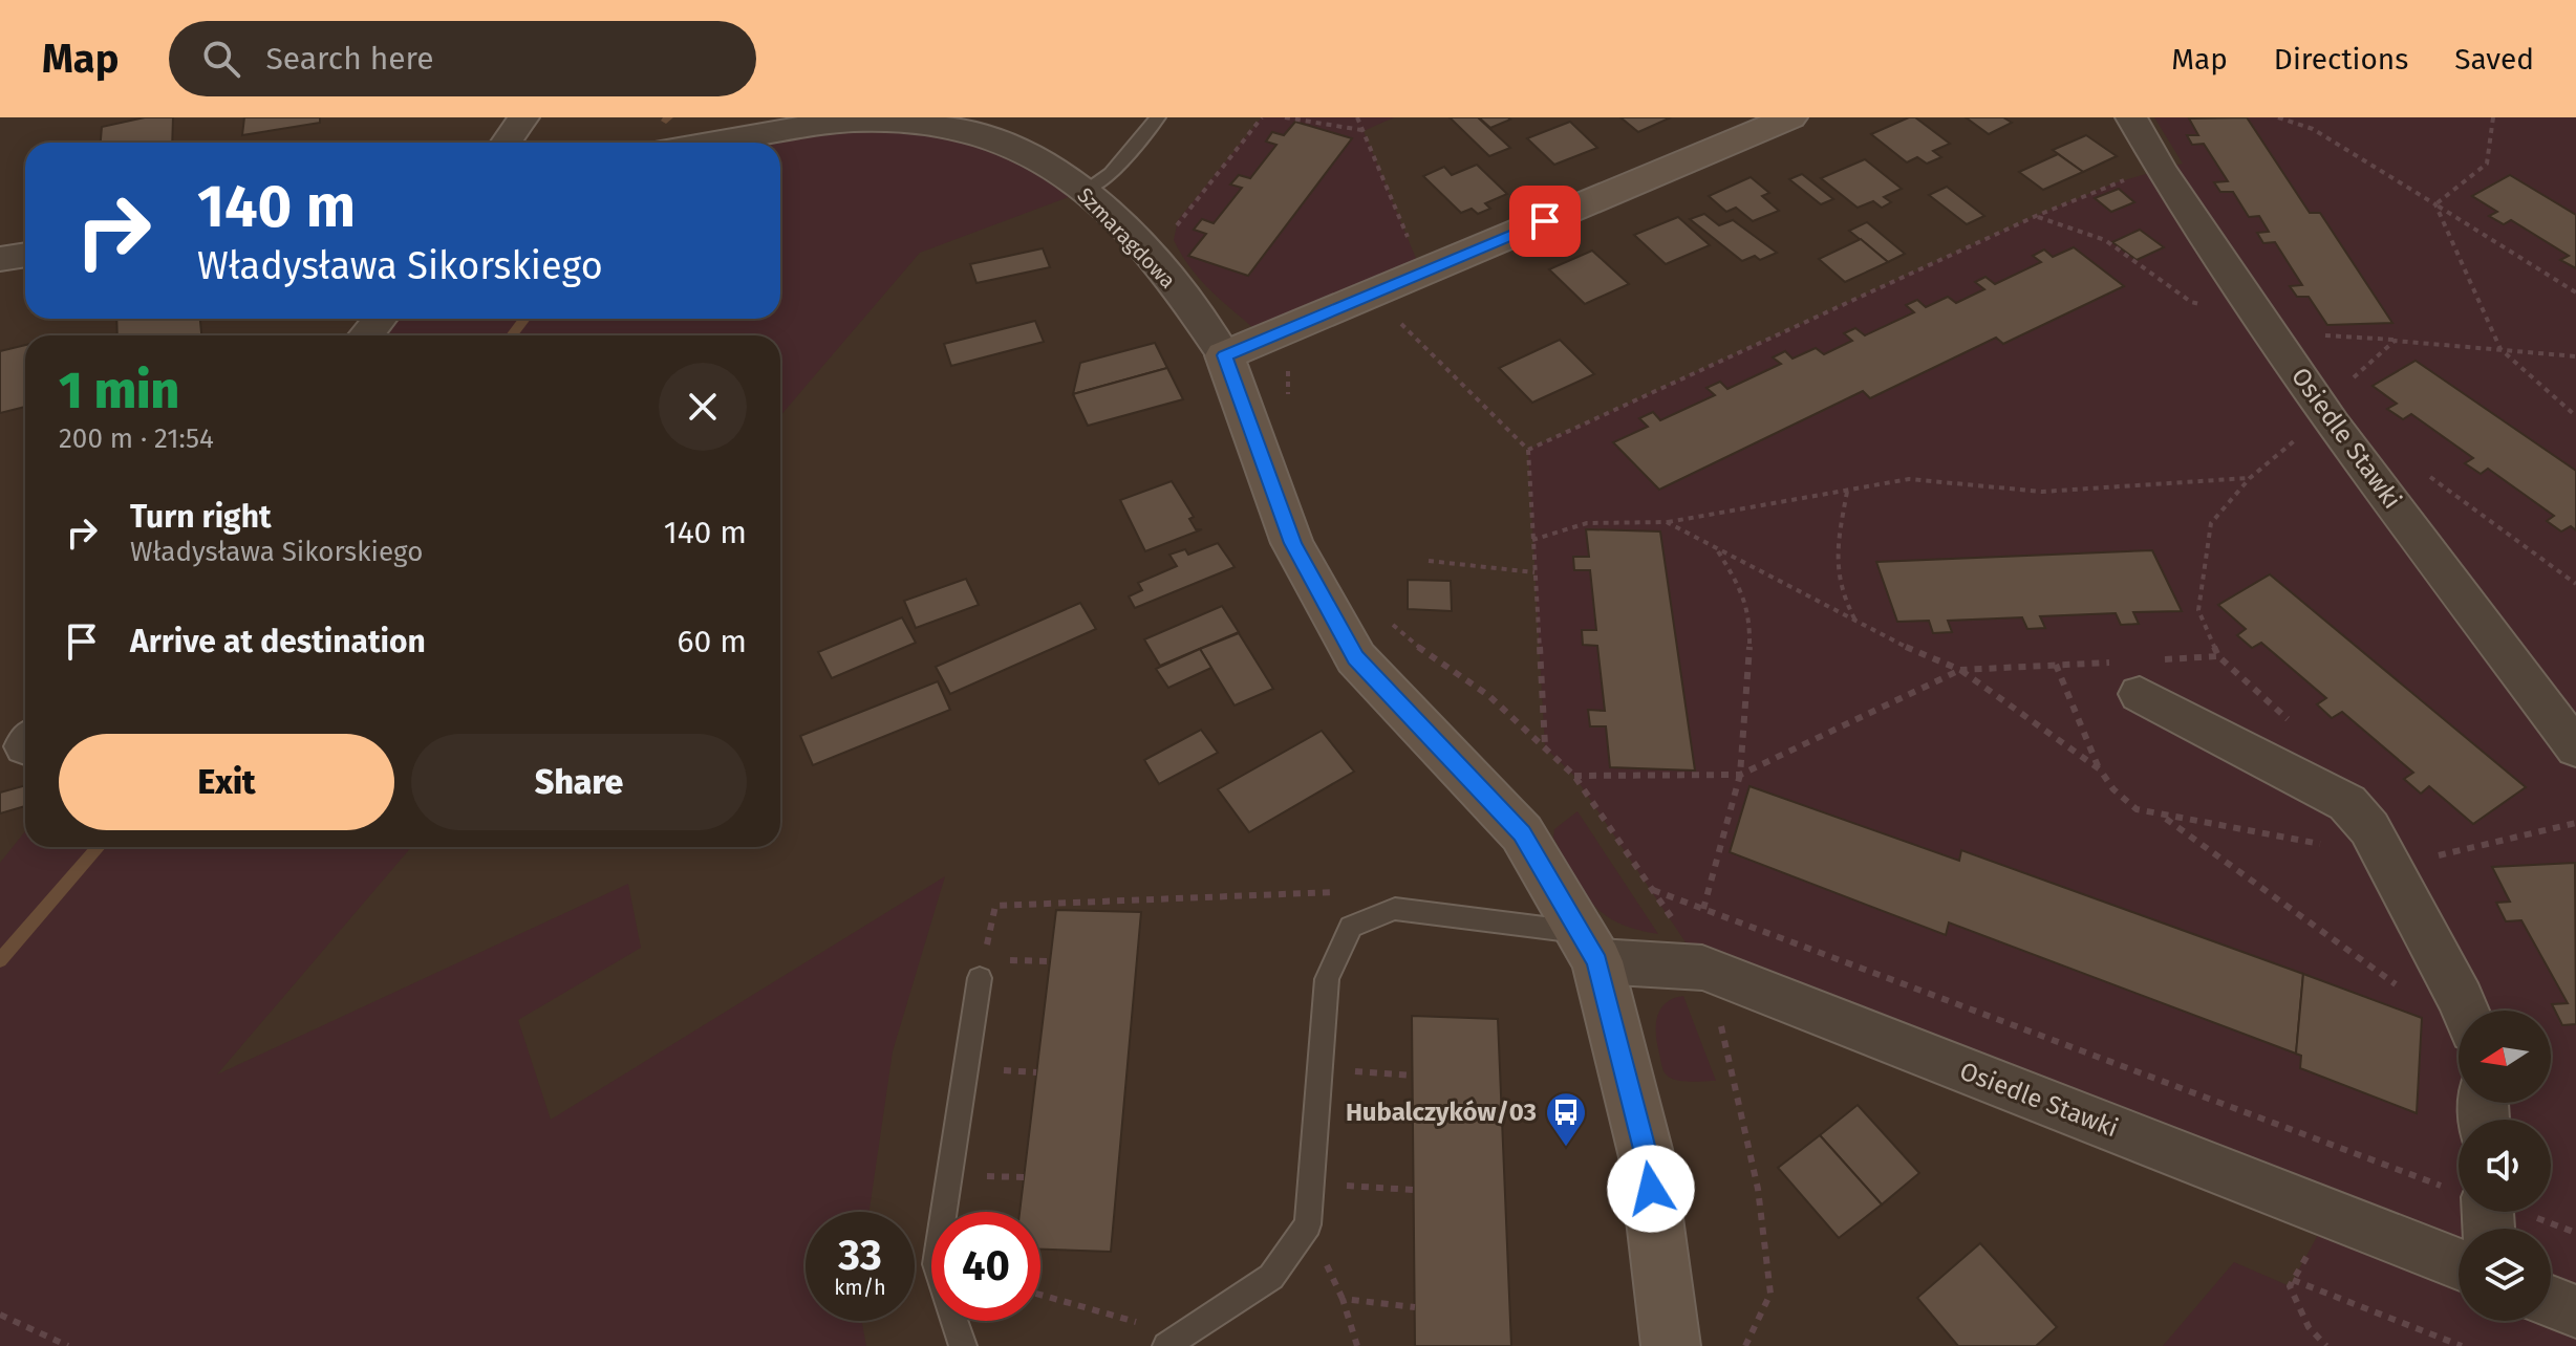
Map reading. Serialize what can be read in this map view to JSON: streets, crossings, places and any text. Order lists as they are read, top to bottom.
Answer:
{
  "streets": {
    "street": ["Szmaragdowa", "Osiedle Stawki"]
  },
  "places": {
    "bus stop": ["Hubalczyków/03"]
  },
  "north": "left",
  "page": {
    "header": "Map",
    "search": "Search here",
    "nav": ["Map", "Directions", "Saved"],
    "turn": ["140 m", "Władysława Sikorskiego"],
    "heading": ["1 min", "200 m · 21:54"],
    "list": [
      {
        "name": "Turn right",
        "note": "Władysława Sikorskiego",
        "value": "140 m"
      },
      {
        "name": "Arrive at destination",
        "value": "60 m"
      }
    ],
    "buttons": ["Exit", "Share"],
    "speed": "33 km/h",
    "limit": "40"
  }
}
